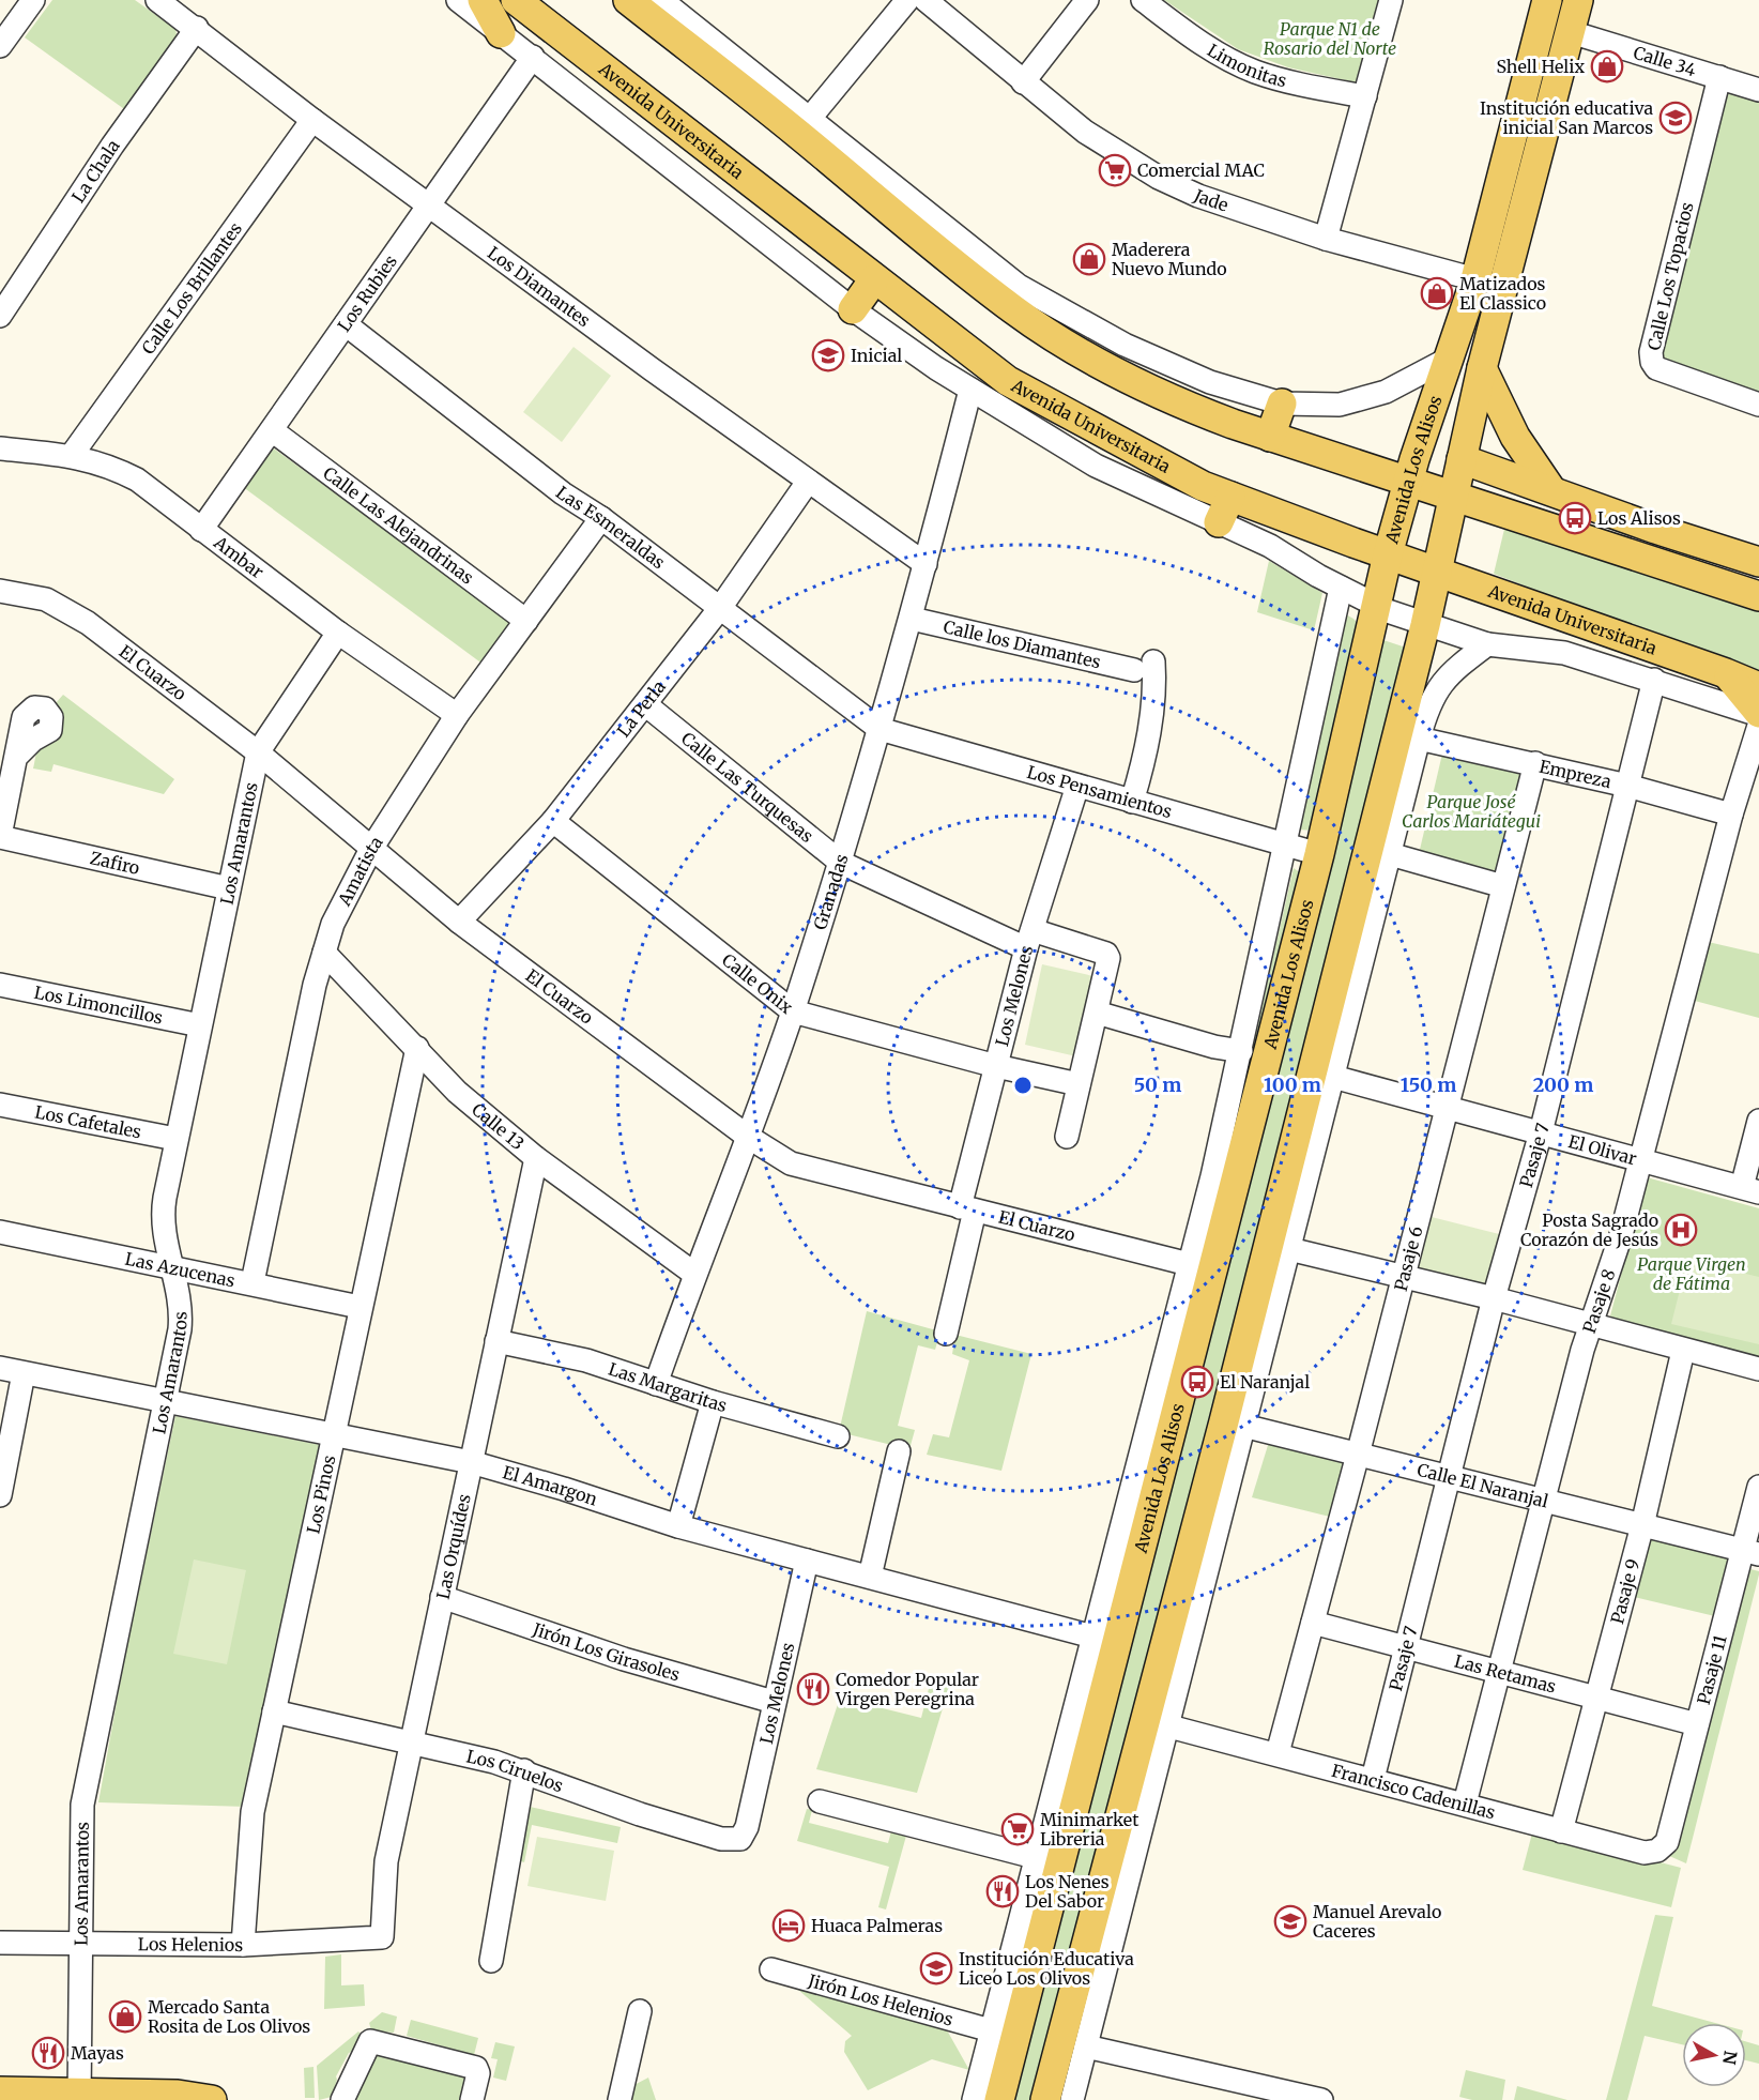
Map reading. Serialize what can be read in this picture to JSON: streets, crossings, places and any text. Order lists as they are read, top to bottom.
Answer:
{
  "streets": {
    "main road": ["Avenida Universitaria", "Avenida Los Alisos"],
    "street": [
      "Calle 34",
      "Limonitas",
      "La Chala",
      "Jade",
      "Calle Los Topacios",
      "Los Diamantes",
      "Calle Los Brillantes",
      "Los Rubies",
      "Calle Las Alejandrinas",
      "Las Esmeraldas",
      "Ambar",
      "Calle los Diamantes",
      "El Cuarzo",
      "La Perla",
      "Empreza",
      "Calle Las Turquesas",
      "Los Pensamientos",
      "Los Amarantos",
      "Zafiro",
      "Amatista",
      "Granadas",
      "Calle Onix",
      "Los Melones",
      "Los Limoncillos",
      "Los Cafetales",
      "Calle 13",
      "El Olivar",
      "Pasaje 7",
      "Pasaje 6",
      "Las Azucenas",
      "Pasaje 8",
      "Las Margaritas",
      "El Amargon",
      "Calle El Naranjal",
      "Los Pinos",
      "Las Orquídes",
      "Pasaje 9",
      "Jirón Los Girasoles",
      "Pasaje 11",
      "Las Retamas",
      "Los Ciruelos",
      "Francisco Cadenillas",
      "Los Helenios",
      "Jirón Los Helenios"
    ]
  },
  "crossings": [
    ["Calle 34", "Calle Los Topacios"],
    ["Avenida Universitaria", "Los Rubies"],
    ["Avenida Universitaria", "Avenida Los Alisos"],
    ["Avenida Universitaria", "Granadas"],
    ["Avenida Universitaria", "Pasaje 7"],
    ["La Chala", "Los Diamantes"],
    ["Jade", "Avenida Los Alisos"],
    ["Los Diamantes", "Calle Los Brillantes"],
    ["Los Diamantes", "Los Rubies"],
    ["Los Diamantes", "La Perla"],
    ["Los Diamantes", "Granadas"],
    ["Calle Los Brillantes", "Ambar"],
    ["Los Rubies", "Calle Las Alejandrinas"],
    ["Los Rubies", "Las Esmeraldas"],
    ["Los Rubies", "Ambar"],
    ["Avenida Los Alisos", "El Cuarzo"],
    ["Avenida Los Alisos", "Los Pensamientos"],
    ["Avenida Los Alisos", "El Amargon"],
    ["Avenida Los Alisos", "Jirón Los Helenios"],
    ["Calle Las Alejandrinas", "Amatista"],
    ["Las Esmeraldas", "La Perla"],
    ["Las Esmeraldas", "Los Pensamientos"],
    ["Las Esmeraldas", "Amatista"],
    ["Las Esmeraldas", "Granadas"],
    ["Ambar", "Los Amarantos"],
    ["Ambar", "Amatista"],
    ["Calle los Diamantes", "Los Pensamientos"],
    ["Calle los Diamantes", "Granadas"],
    ["El Cuarzo", "La Perla"],
    ["El Cuarzo", "Los Amarantos"],
    ["El Cuarzo", "Amatista"],
    ["El Cuarzo", "Granadas"],
    ["El Cuarzo", "Los Melones"],
    ["La Perla", "Calle Las Turquesas"],
    ["La Perla", "Calle Onix"],
    ["Empreza", "Pasaje 7"],
    ["Empreza", "Pasaje 6"],
    ["Empreza", "Pasaje 8"],
    ["Calle Las Turquesas", "Granadas"],
    ["Calle Las Turquesas", "Los Melones"],
    ["Los Pensamientos", "Granadas"],
    ["Los Pensamientos", "Los Melones"],
    ["Los Amarantos", "Zafiro"],
    ["Los Amarantos", "Los Limoncillos"],
    ["Los Amarantos", "Los Cafetales"],
    ["Los Amarantos", "Las Azucenas"],
    ["Los Amarantos", "El Amargon"],
    ["Los Amarantos", "Los Helenios"],
    ["Amatista", "Calle 13"],
    ["Amatista", "Las Azucenas"],
    ["Granadas", "Calle Onix"],
    ["Granadas", "Calle 13"],
    ["Granadas", "Las Margaritas"],
    ["Calle Onix", "Los Melones"],
    ["Los Melones", "El Amargon"],
    ["Los Melones", "Jirón Los Girasoles"],
    ["Los Melones", "Los Ciruelos"],
    ["Calle 13", "Los Pinos"],
    ["Calle 13", "Las Orquídes"],
    ["El Olivar", "Pasaje 7"],
    ["El Olivar", "Pasaje 6"],
    ["El Olivar", "Pasaje 8"],
    ["Pasaje 7", "Calle El Naranjal"],
    ["Pasaje 7", "Las Retamas"],
    ["Pasaje 7", "Francisco Cadenillas"],
    ["Pasaje 6", "Calle El Naranjal"],
    ["Pasaje 6", "Las Retamas"],
    ["Pasaje 6", "Francisco Cadenillas"],
    ["Las Azucenas", "Los Pinos"],
    ["Pasaje 8", "Calle El Naranjal"],
    ["Pasaje 8", "Las Retamas"],
    ["Pasaje 8", "Francisco Cadenillas"],
    ["Las Margaritas", "Las Orquídes"],
    ["El Amargon", "Los Pinos"],
    ["El Amargon", "Las Orquídes"],
    ["Calle El Naranjal", "Pasaje 9"],
    ["Calle El Naranjal", "Pasaje 11"],
    ["Los Pinos", "Los Ciruelos"],
    ["Los Pinos", "Los Helenios"],
    ["Las Orquídes", "Jirón Los Girasoles"],
    ["Las Orquídes", "Los Ciruelos"],
    ["Las Orquídes", "Los Helenios"],
    ["Pasaje 9", "Las Retamas"],
    ["Pasaje 9", "Francisco Cadenillas"],
    ["Pasaje 11", "Las Retamas"],
    ["Pasaje 11", "Francisco Cadenillas"]
  ],
  "parks": ["Parque N1 de Rosario del Norte", "Parque José Carlos Mariátegui", "Parque Virgen de Fátima"],
  "places": {
    "shop": [
      "Shell Helix",
      "Maderera Nuevo Mundo",
      "Matizados El Classico",
      "Mercado Santa Rosita de Los Olivos"
    ],
    "school or university": [
      "Institución educativa inicial San Marcos",
      "Inicial",
      "Manuel Arevalo Caceres",
      "Institución Educativa Liceo Los Olivos"
    ],
    "supermarket": ["Comercial MAC", "Minimarket Libreria"],
    "bus stop": ["Los Alisos", "El Naranjal"],
    "hospital": ["Posta Sagrado Corazón de Jesús"],
    "restaurant": ["Comedor Popular Virgen Peregrina", "Los Nenes Del Sabor", "Mayas"],
    "hotel": ["Huaca Palmeras"]
  },
  "north": "right",
  "rings": [
    "50 m",
    "100 m",
    "150 m",
    "200 m"
  ]
}
